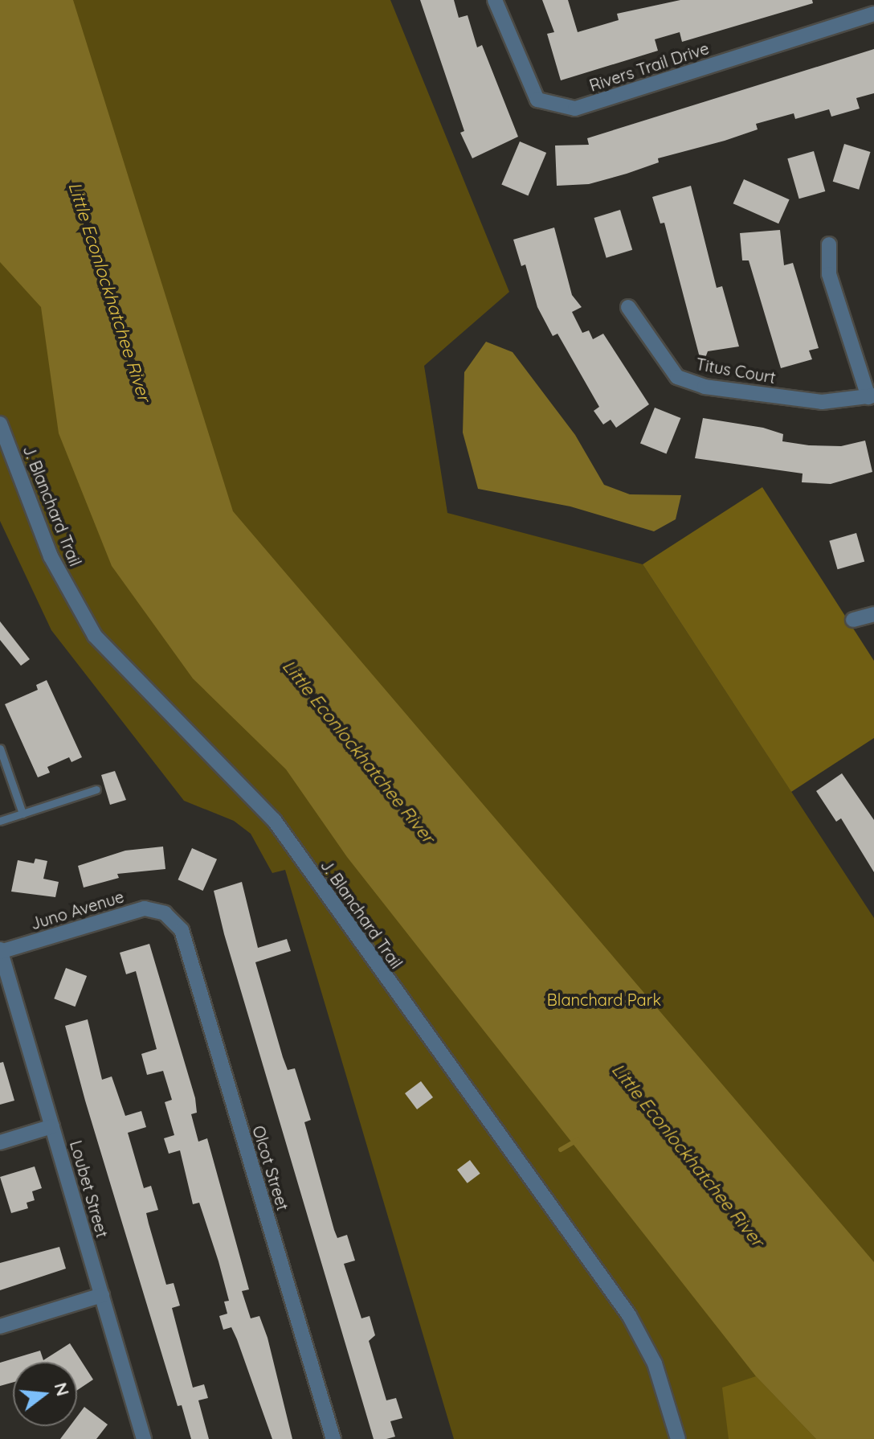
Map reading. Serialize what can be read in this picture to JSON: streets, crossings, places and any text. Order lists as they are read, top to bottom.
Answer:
{
  "streets": {
    "street": [
      "Rivers Trail Drive",
      "Titus Court",
      "J. Blanchard Trail",
      "Juno Avenue",
      "Olcot Street",
      "Loubet Street"
    ]
  },
  "crossings": [
    ["Juno Avenue", "Olcot Street"],
    ["Juno Avenue", "Loubet Street"]
  ],
  "water": ["Little Econlockhatchee River"],
  "parks": ["Blanchard Park"],
  "north": "right"
}
